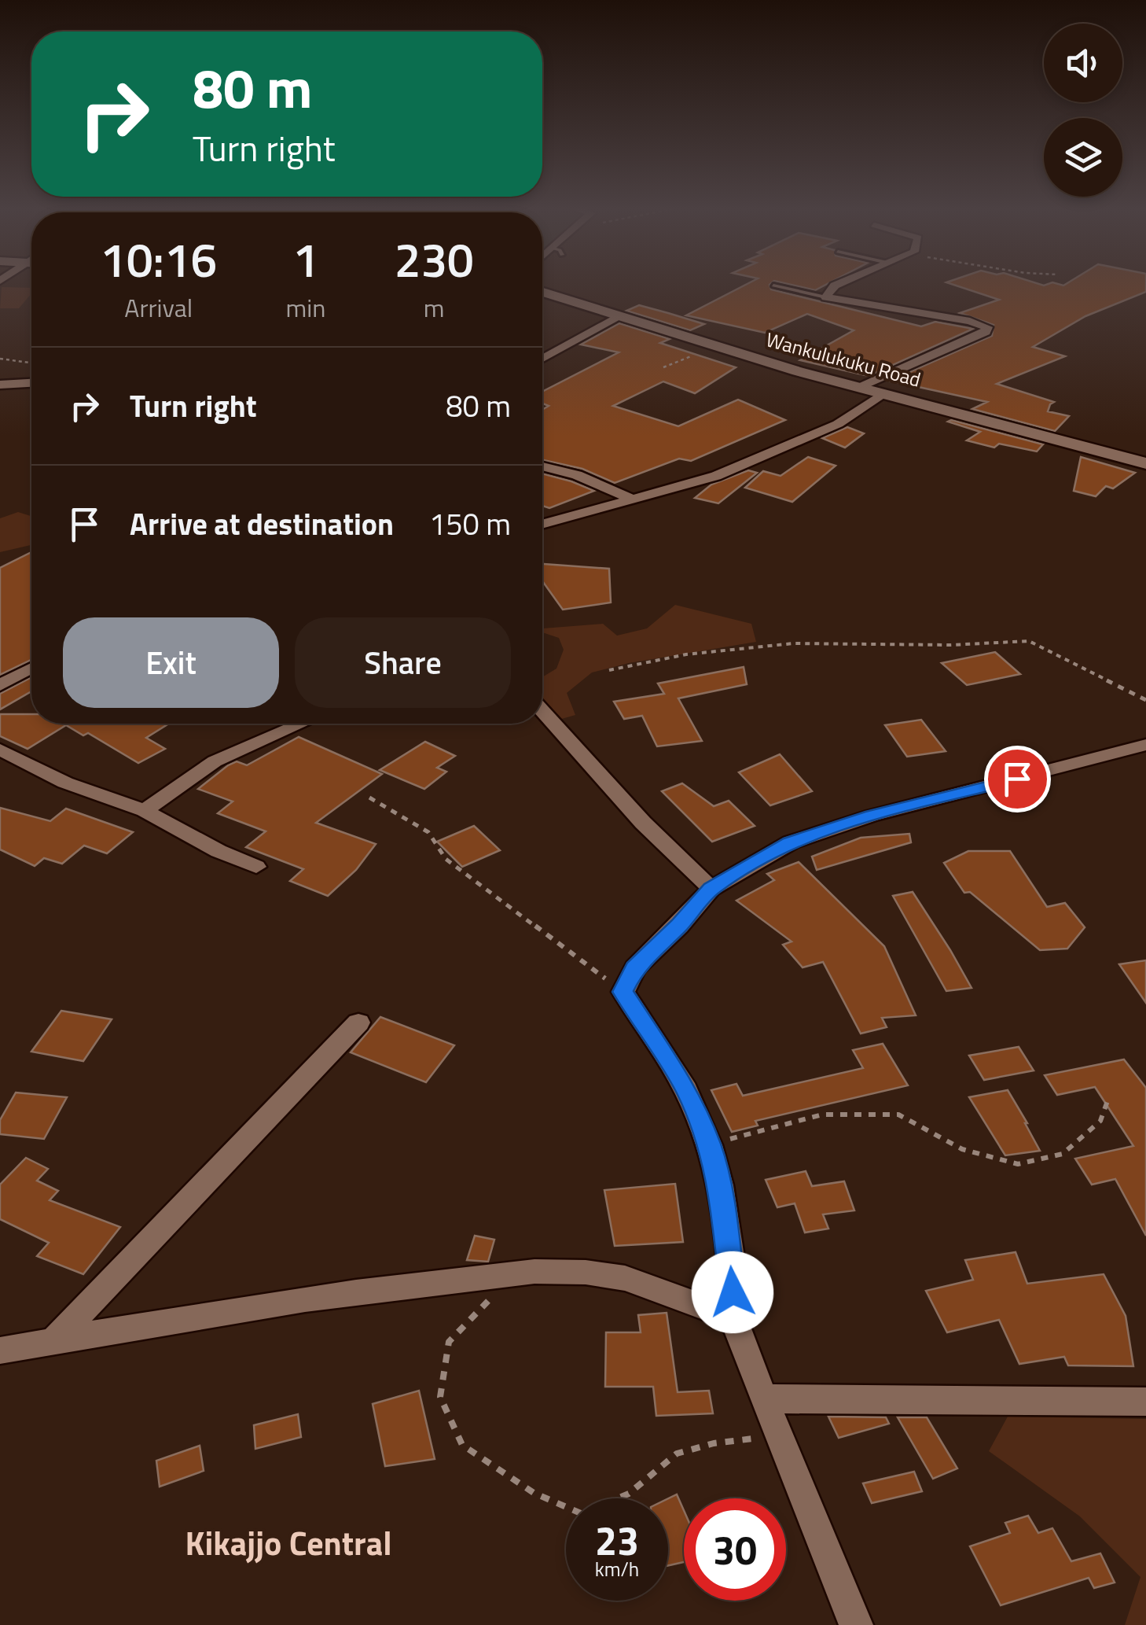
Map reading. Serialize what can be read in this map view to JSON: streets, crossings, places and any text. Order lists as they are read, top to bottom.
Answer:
{
  "streets": {
    "main road": ["Wankulukuku Road"]
  },
  "districts": ["Kikajjo Central"],
  "page": {
    "turn": ["80 m", "Turn right"],
    "eta": [
      "10:16",
      "Arrival",
      "1",
      "min",
      "230",
      "m"
    ],
    "list": [
      {
        "name": "Turn right",
        "value": "80 m"
      },
      {
        "name": "Arrive at destination",
        "value": "150 m"
      }
    ],
    "buttons": ["Exit", "Share"],
    "speed": "23 km/h",
    "limit": "30"
  }
}
